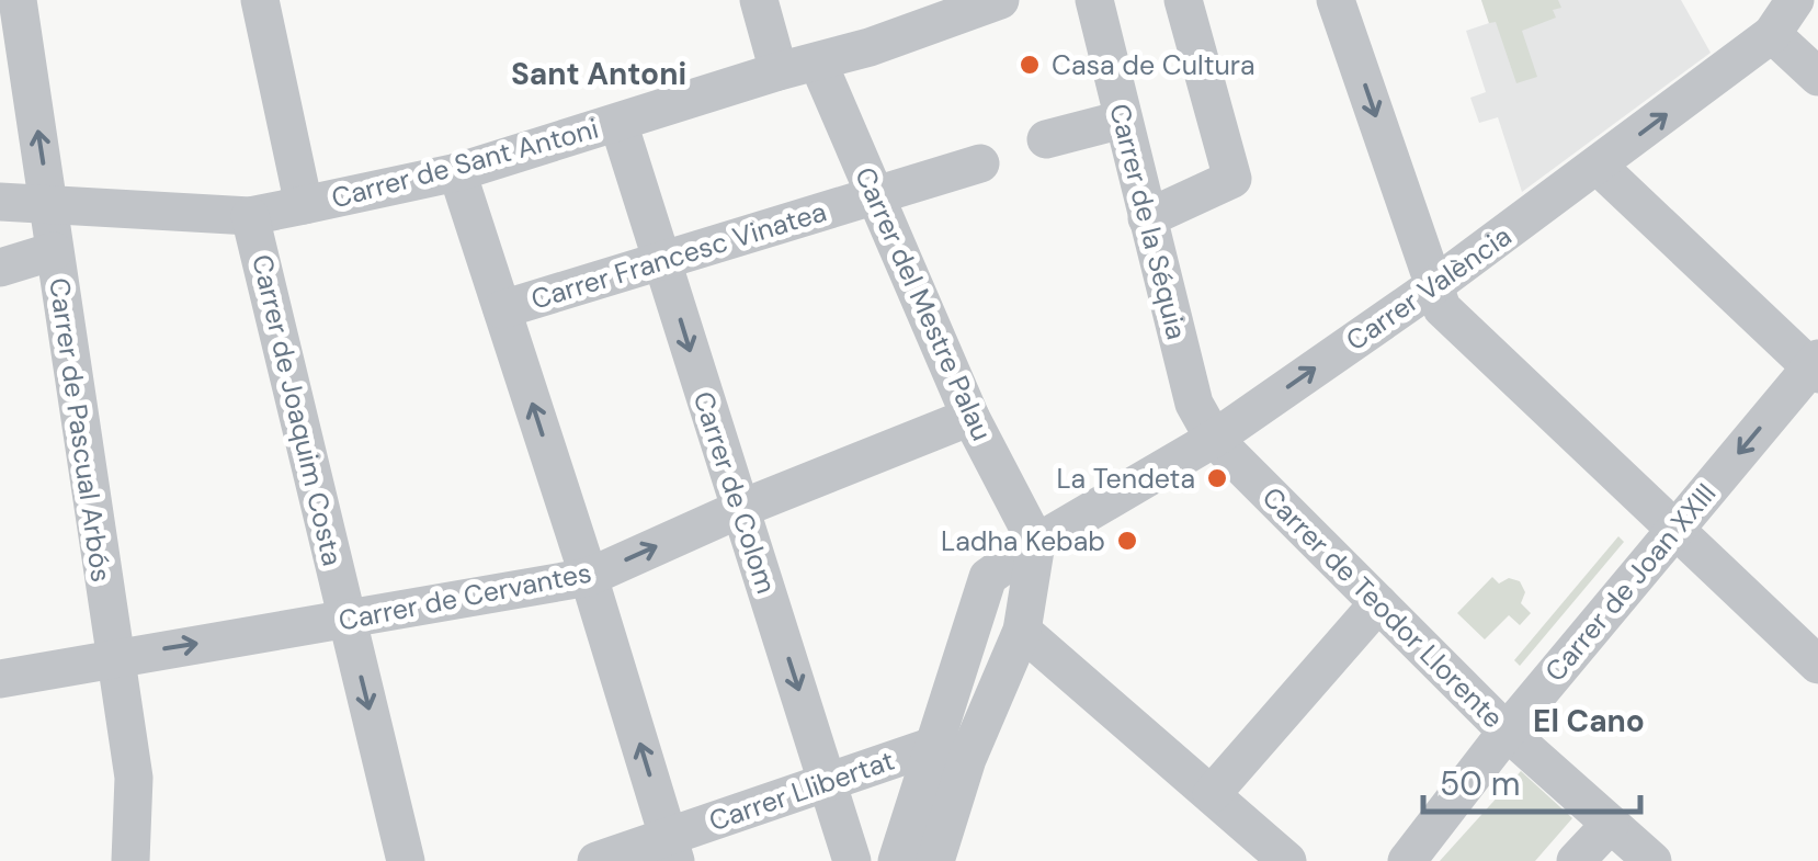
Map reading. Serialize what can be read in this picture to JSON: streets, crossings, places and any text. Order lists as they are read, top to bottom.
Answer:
{
  "streets": {
    "street": [
      "Carrer de Sant Antoni",
      "Carrer de la Séquia",
      "Carrer Francesc Vinatea",
      "Carrer València",
      "Carrer del Mestre Palau",
      "Carrer de Joaquim Costa",
      "Carrer de Pascual Arbós",
      "Carrer de Colom",
      "Carrer de Joan XXIII",
      "Carrer de Cervantes",
      "Carrer de Teodor Llorente",
      "Carrer Llibertat"
    ]
  },
  "crossings": [
    ["Carrer de Sant Antoni", "Carrer del Mestre Palau"],
    ["Carrer de Sant Antoni", "Carrer de Joaquim Costa"],
    ["Carrer de Sant Antoni", "Carrer de Pascual Arbós"],
    ["Carrer de Sant Antoni", "Carrer de Colom"],
    ["Carrer de la Séquia", "Carrer València"],
    ["Carrer de la Séquia", "Carrer de Teodor Llorente"],
    ["Carrer Francesc Vinatea", "Carrer del Mestre Palau"],
    ["Carrer Francesc Vinatea", "Carrer de Colom"],
    ["Carrer València", "Carrer del Mestre Palau"],
    ["Carrer València", "Carrer de Teodor Llorente"],
    ["Carrer València", "Carrer Llibertat"],
    ["Carrer del Mestre Palau", "Carrer de Cervantes"],
    ["Carrer de Joaquim Costa", "Carrer de Cervantes"],
    ["Carrer de Pascual Arbós", "Carrer de Cervantes"],
    ["Carrer de Colom", "Carrer de Cervantes"],
    ["Carrer de Colom", "Carrer Llibertat"],
    ["Carrer de Joan XXIII", "Carrer de Teodor Llorente"]
  ],
  "one_way": ["Carrer València", "Carrer de Cervantes"],
  "districts": ["Sant Antoni", "El Cano"],
  "places": ["Casa de Cultura", "La Tendeta", "Ladha Kebab"],
  "scale_bar": "50 m"
}
